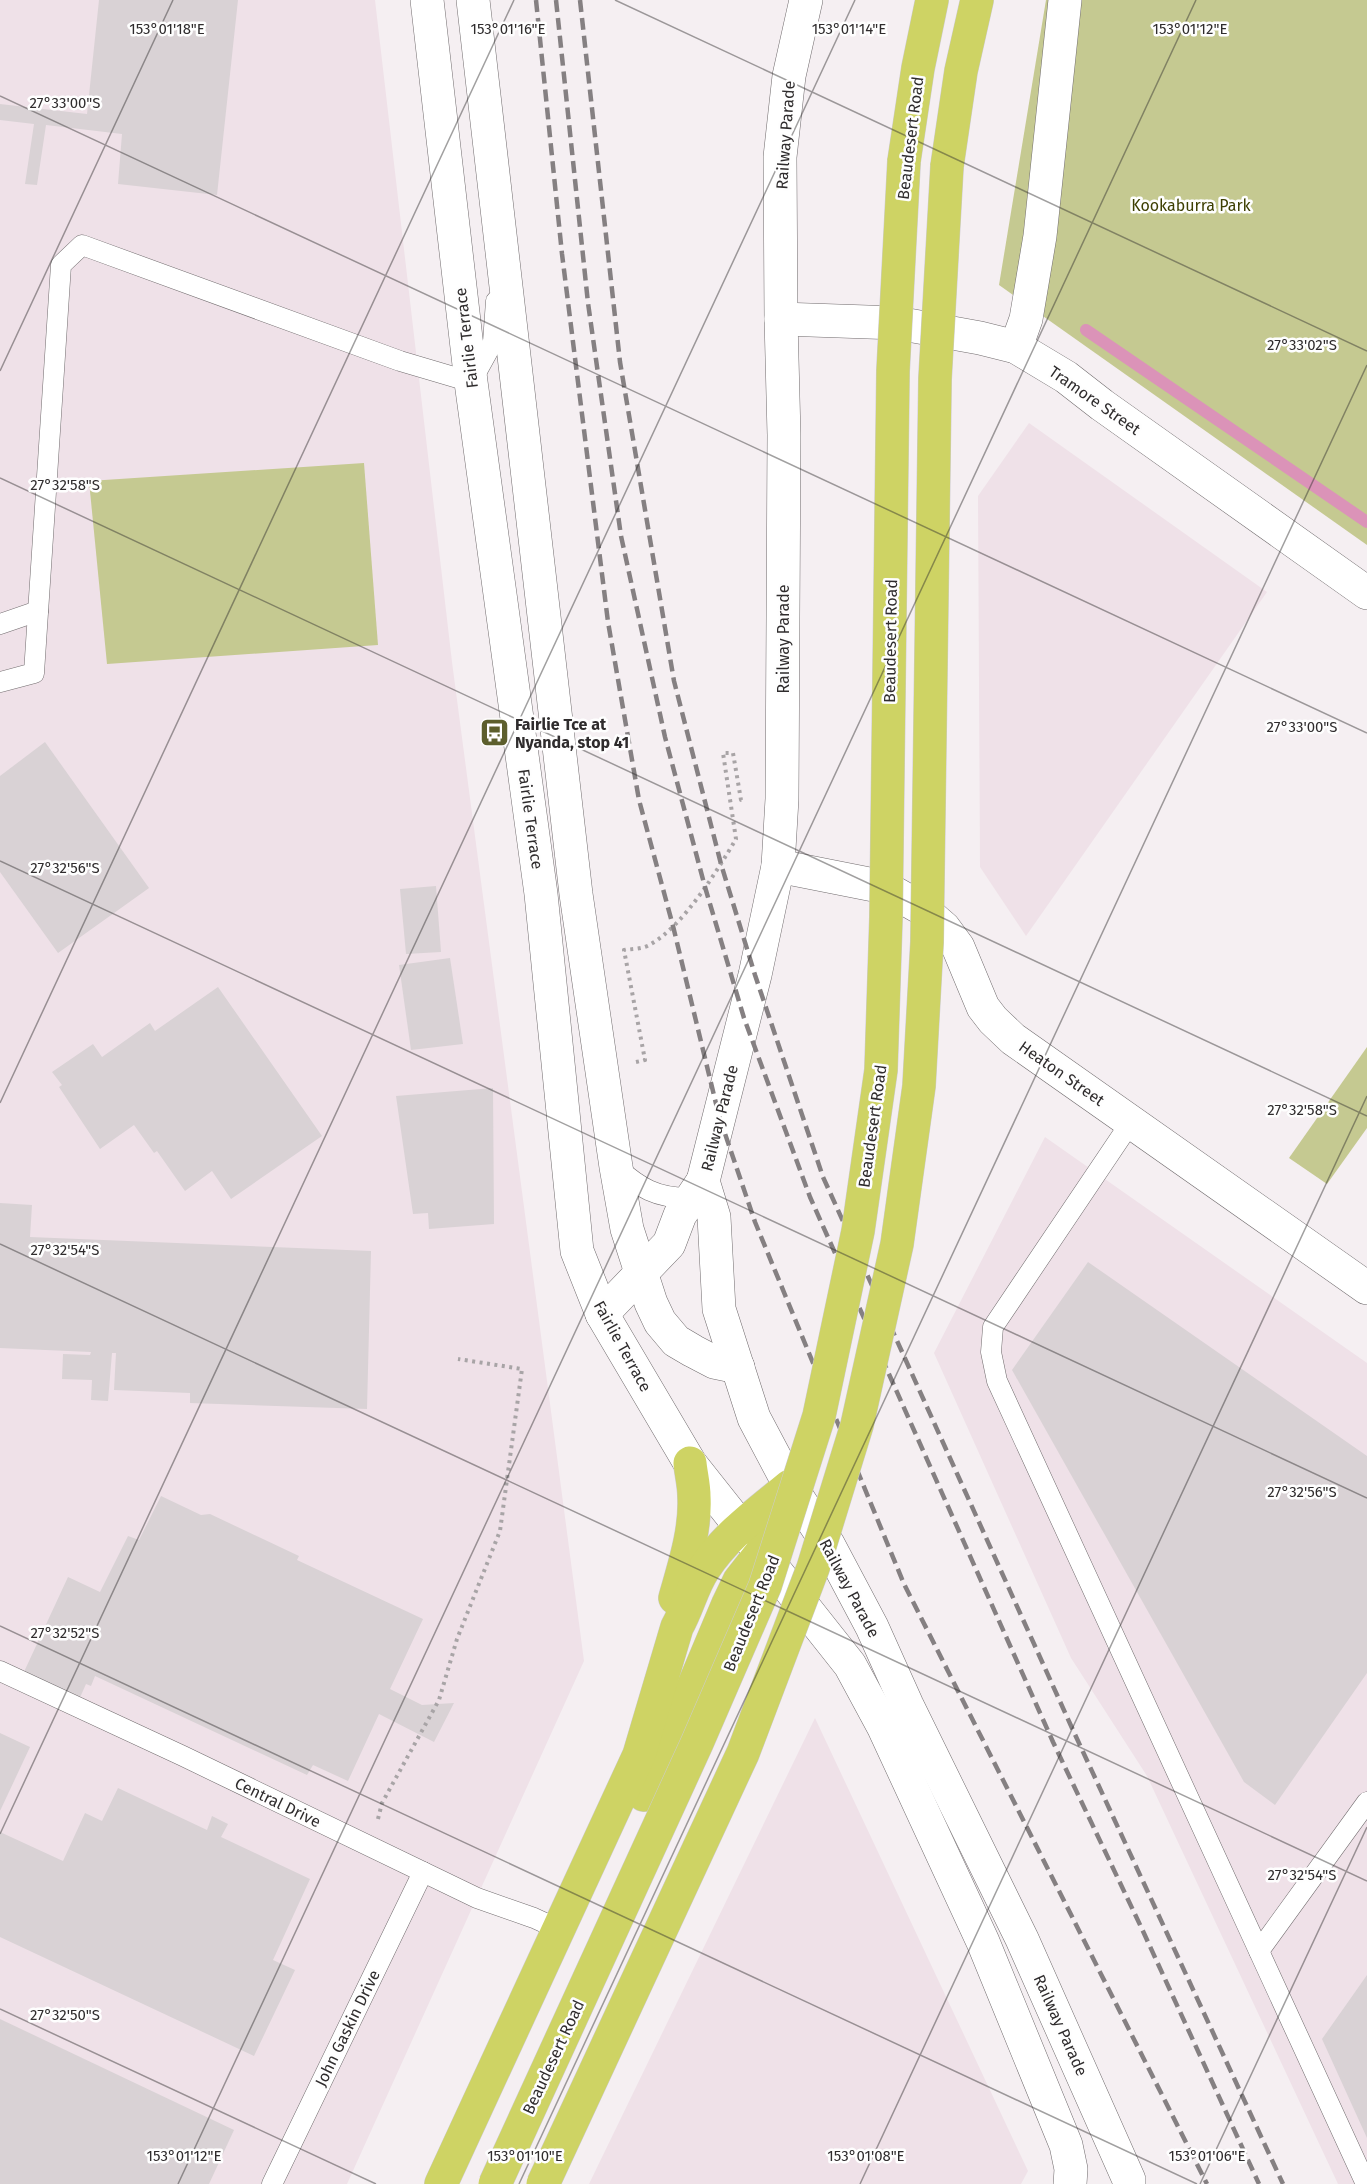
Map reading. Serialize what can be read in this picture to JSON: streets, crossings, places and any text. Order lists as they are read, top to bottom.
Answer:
{
  "streets": {
    "highway": ["Beaudesert Road"],
    "street": [
      "Railway Parade",
      "Fairlie Terrace",
      "Tramore Street",
      "Heaton Street"
    ],
    "lane": ["Central Drive", "John Gaskin Drive"]
  },
  "crossings": [
    ["Railway Parade", "Tramore Street"],
    ["Railway Parade", "Heaton Street"],
    ["Central Drive", "John Gaskin Drive"]
  ],
  "parks": ["Kookaburra Park"],
  "places": {
    "bus stop": ["Fairlie Tce at Nyanda, stop 41"]
  },
  "coordinates": [
    "153°01'16\"E",
    "153°01'12\"E",
    "153°01'18\"E",
    "153°01'14\"E",
    "27°33'00\"S",
    "27°33'02\"S",
    "27°32'58\"S",
    "27°32'56\"S",
    "27°32'54\"S",
    "27°32'52\"S",
    "27°32'50\"S",
    "153°01'10\"E",
    "153°01'08\"E",
    "153°01'06\"E"
  ]
}
